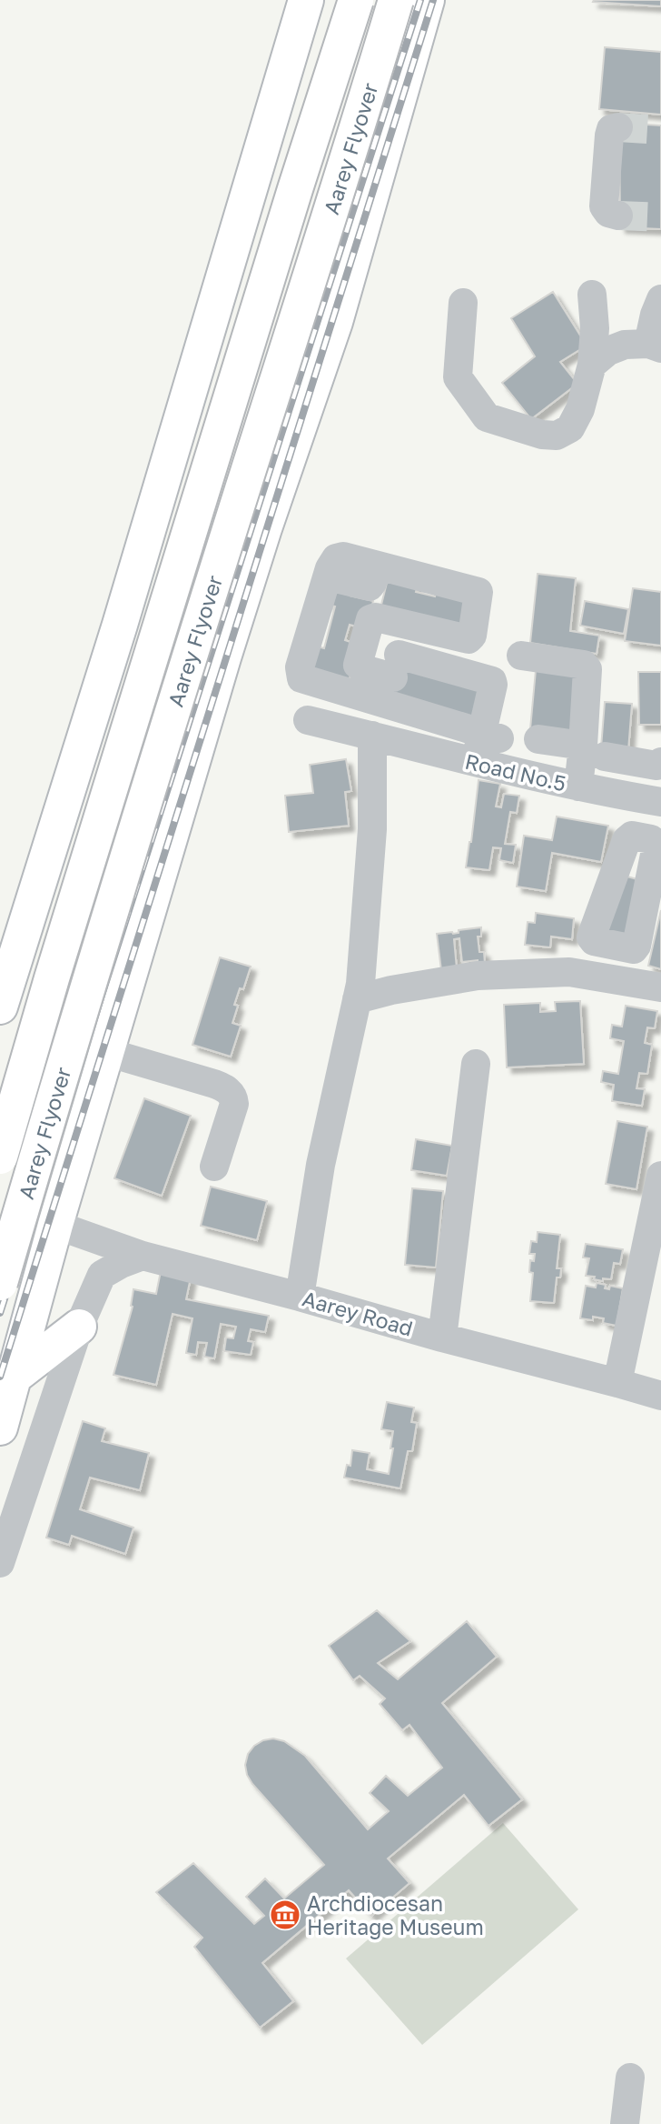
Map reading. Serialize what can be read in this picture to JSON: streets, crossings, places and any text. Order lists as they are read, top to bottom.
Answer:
{
  "streets": {
    "main road": ["Aarey Flyover"],
    "street": ["Road No.5", "Aarey Road"]
  },
  "places": {
    "museum": ["Archdiocesan Heritage Museum"]
  }
}
